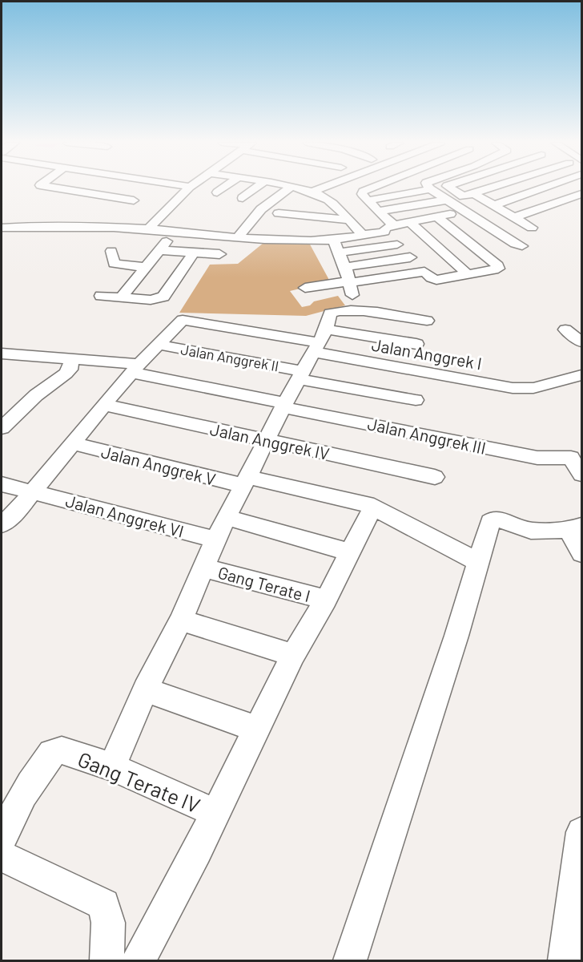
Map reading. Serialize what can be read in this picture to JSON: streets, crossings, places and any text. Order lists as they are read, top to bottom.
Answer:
{
  "streets": {
    "street": [
      "Jalan Anggrek I",
      "Jalan Anggrek II",
      "Jalan Anggrek III",
      "Jalan Anggrek IV",
      "Jalan Anggrek V",
      "Jalan Anggrek VI",
      "Gang Terate I",
      "Gang Terate IV"
    ]
  },
  "crossings": [
    ["Jalan Anggrek I", "Jalan Anggrek II"]
  ]
}
